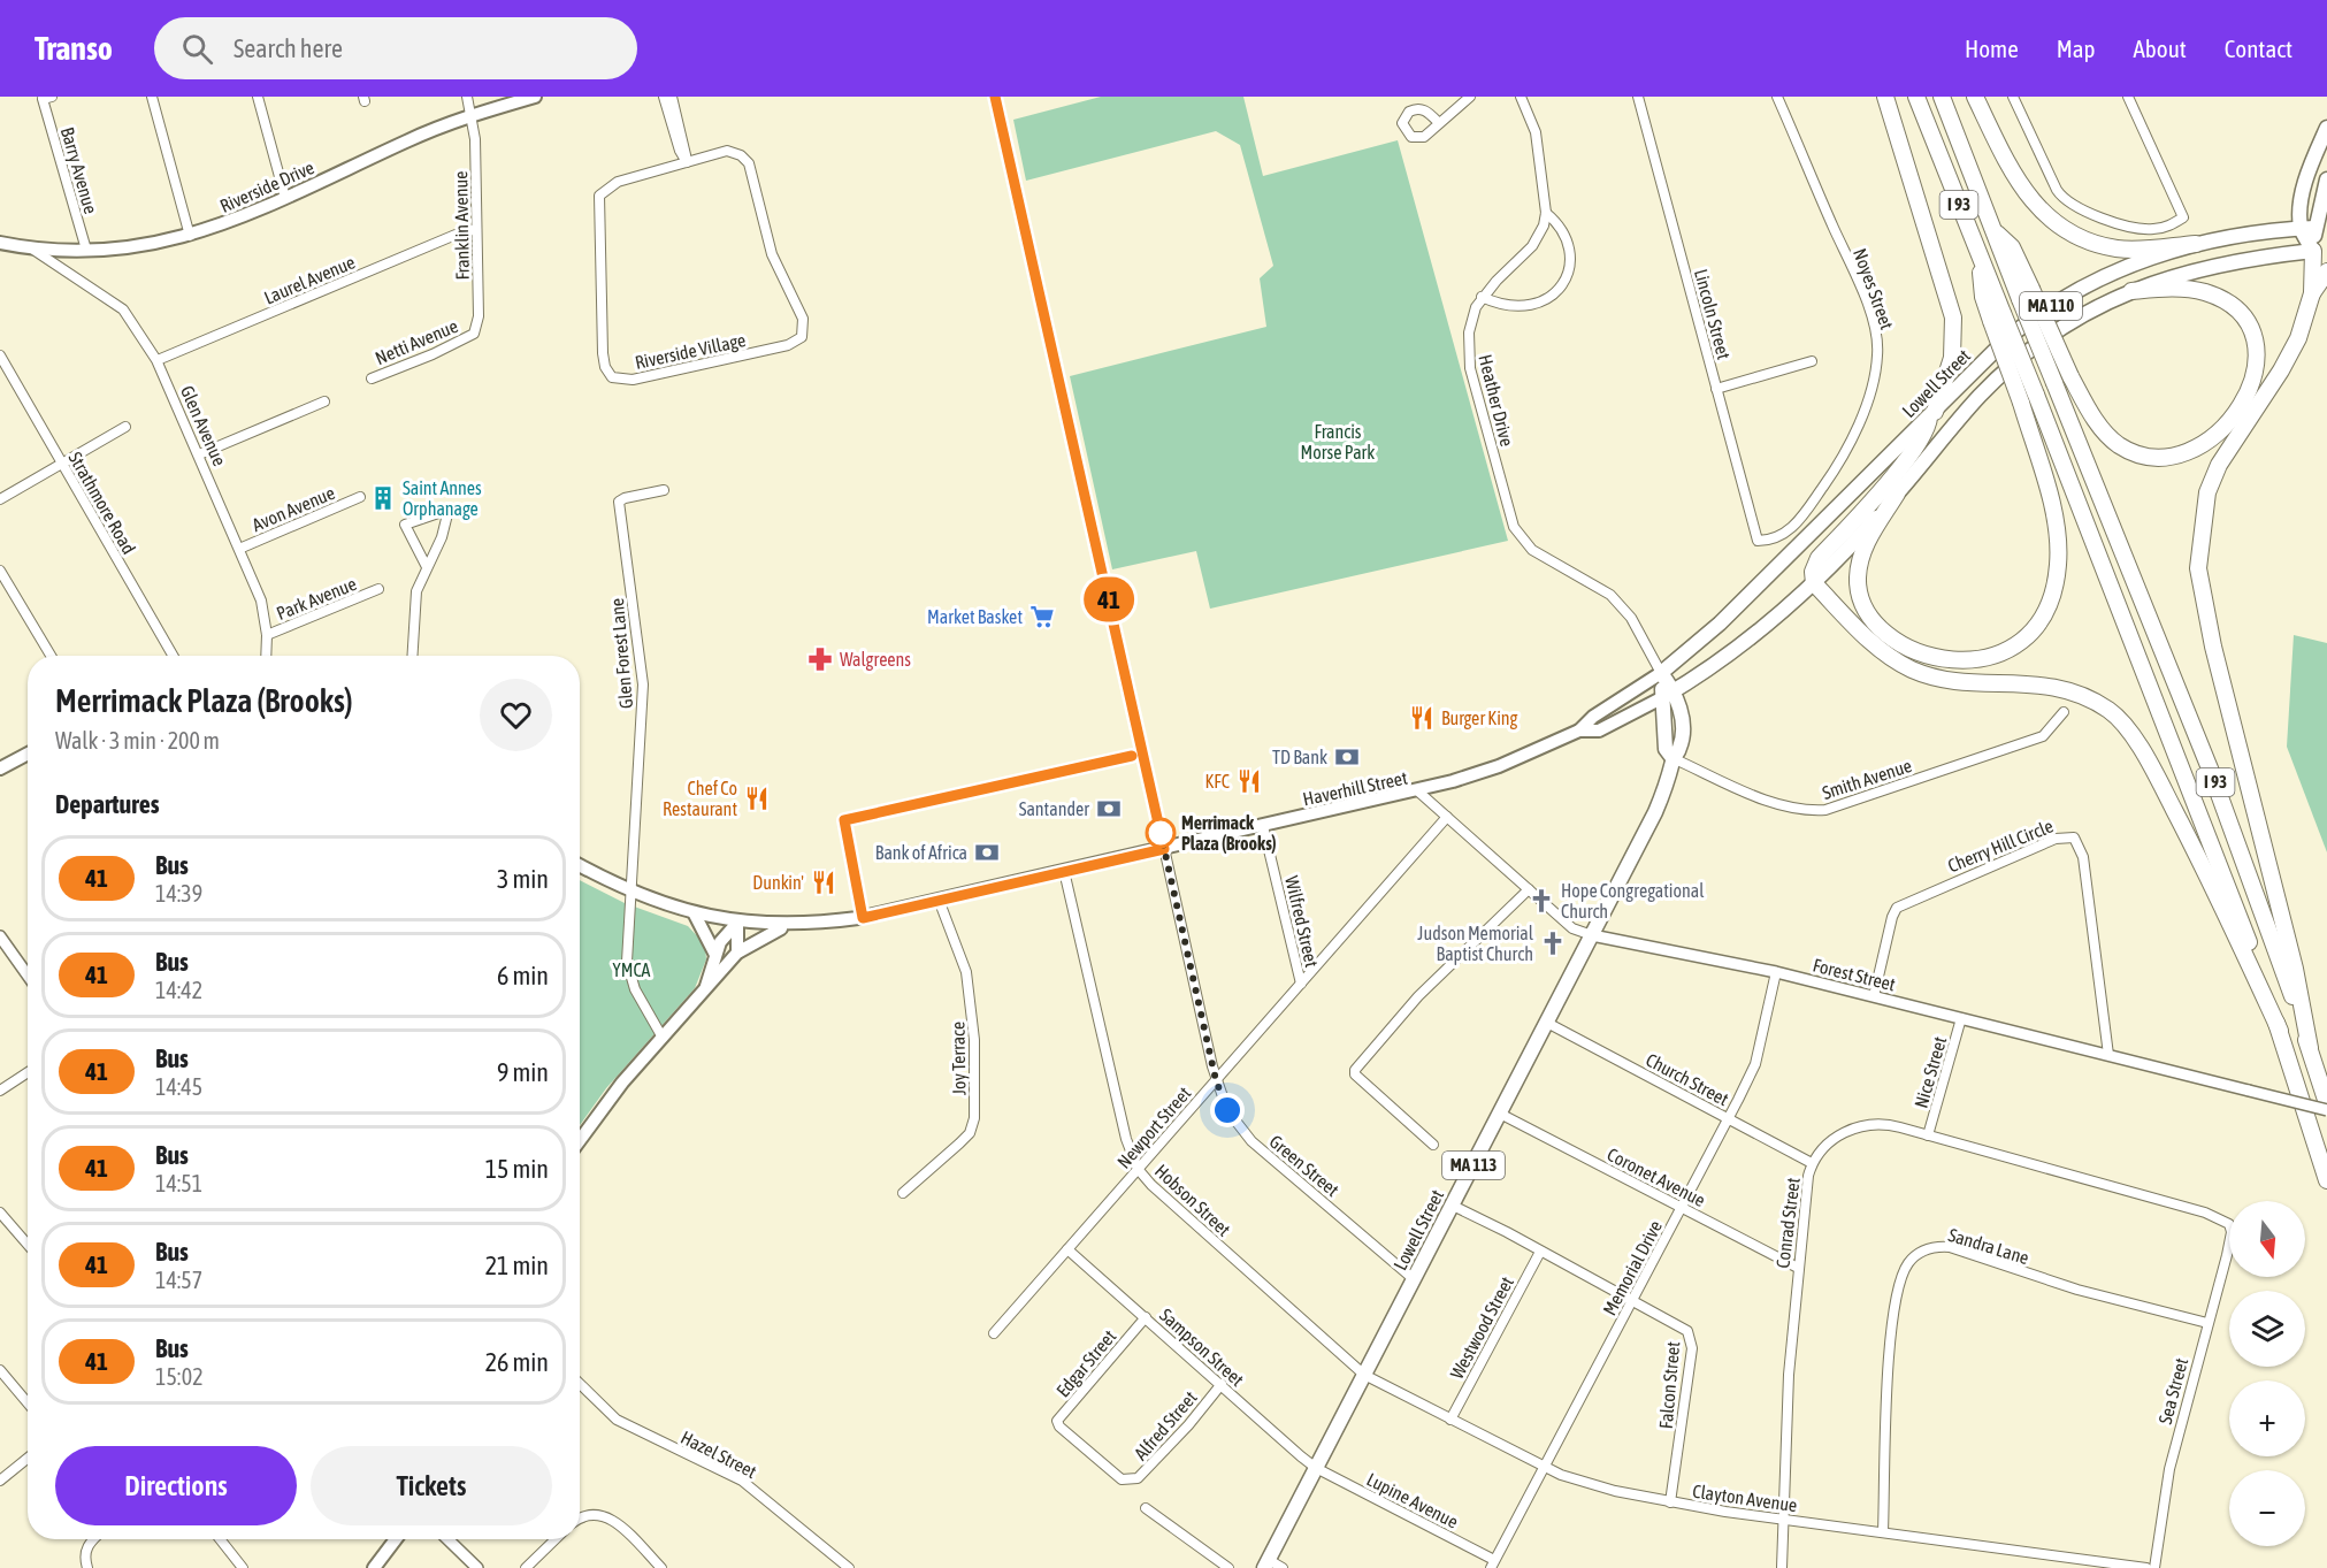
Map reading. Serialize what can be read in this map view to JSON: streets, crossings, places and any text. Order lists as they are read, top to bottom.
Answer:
{
  "streets": {
    "highway": ["I 93"],
    "main road": [
      "Riverside Drive",
      "MA 110",
      "Lowell Street",
      "Haverhill Street",
      "MA 113"
    ],
    "street": [
      "Barry Avenue",
      "Franklin Avenue",
      "Laurel Avenue",
      "Noyes Street",
      "Lincoln Street",
      "Netti Avenue",
      "Riverside Village",
      "Heather Drive",
      "Glen Avenue",
      "Strathmore Road",
      "Avon Avenue",
      "Park Avenue",
      "Glen Forest Lane",
      "Smith Avenue",
      "Cherry Hill Circle",
      "Wilfred Street",
      "Forest Street",
      "Joy Terrace",
      "Nice Street",
      "Church Street",
      "Newport Street",
      "Green Street",
      "Coronet Avenue",
      "Hobson Street",
      "Conrad Street",
      "Sandra Lane",
      "Memorial Drive",
      "Westwood Street",
      "Sampson Street",
      "Edgar Street",
      "Falcon Street",
      "Sea Street",
      "Alfred Street",
      "Hazel Street",
      "Clayton Avenue",
      "Lupine Avenue"
    ]
  },
  "crossings": [
    ["Barry Avenue", "Riverside Drive"],
    ["Riverside Drive", "Franklin Avenue"],
    ["Riverside Drive", "Glen Avenue"],
    ["Franklin Avenue", "Laurel Avenue"],
    ["Franklin Avenue", "Netti Avenue"],
    ["Laurel Avenue", "Glen Avenue"],
    ["Noyes Street", "Lincoln Street"],
    ["MA 110", "Lowell Street"],
    ["MA 110", "Haverhill Street"],
    ["Lowell Street", "Heather Drive"],
    ["Lowell Street", "Smith Avenue"],
    ["Lowell Street", "Haverhill Street"],
    ["Lowell Street", "Forest Street"],
    ["Lowell Street", "Church Street"],
    ["Lowell Street", "Green Street"],
    ["Lowell Street", "Coronet Avenue"],
    ["Lowell Street", "Hobson Street"],
    ["Lowell Street", "Sampson Street"],
    ["Lowell Street", "Falcon Street"],
    ["Lowell Street", "Clayton Avenue"],
    ["Lowell Street", "Lupine Avenue"],
    ["Heather Drive", "Haverhill Street"],
    ["Glen Avenue", "Avon Avenue"],
    ["Glen Avenue", "Park Avenue"],
    ["Glen Forest Lane", "Haverhill Street"],
    ["Haverhill Street", "Wilfred Street"],
    ["Haverhill Street", "Forest Street"],
    ["Haverhill Street", "Joy Terrace"],
    ["Haverhill Street", "Green Street"],
    ["Haverhill Street", "Hobson Street"],
    ["Cherry Hill Circle", "Forest Street"],
    ["Wilfred Street", "Newport Street"],
    ["Forest Street", "Nice Street"],
    ["Forest Street", "Newport Street"],
    ["Forest Street", "Memorial Drive"],
    ["Nice Street", "Conrad Street"],
    ["Church Street", "Conrad Street"],
    ["Church Street", "Memorial Drive"],
    ["Newport Street", "Green Street"],
    ["Newport Street", "Hobson Street"],
    ["Newport Street", "Sampson Street"],
    ["Coronet Avenue", "Conrad Street"],
    ["Coronet Avenue", "Memorial Drive"],
    ["Hobson Street", "Clayton Avenue"],
    ["Conrad Street", "Clayton Avenue"],
    ["Sandra Lane", "Sea Street"],
    ["Sandra Lane", "Clayton Avenue"],
    ["Memorial Drive", "Falcon Street"],
    ["Memorial Drive", "Clayton Avenue"],
    ["Memorial Drive", "Lupine Avenue"],
    ["Westwood Street", "Falcon Street"],
    ["Westwood Street", "Clayton Avenue"],
    ["Sampson Street", "Edgar Street"],
    ["Sampson Street", "Alfred Street"],
    ["Sampson Street", "Lupine Avenue"],
    ["Edgar Street", "Alfred Street"],
    ["Falcon Street", "Clayton Avenue"]
  ],
  "parks": ["Francis Morse Park", "YMCA"],
  "places": {
    "building": ["Saint Annes Orphanage"],
    "supermarket": ["Market Basket"],
    "pharmacy": ["Walgreens"],
    "restaurant": [
      "Burger King",
      "KFC",
      "Chef Co Restaurant",
      "Dunkin'"
    ],
    "bank": ["TD Bank", "Santander", "Bank of Africa"],
    "other": ["Merrimack Plaza (Brooks)"],
    "church": ["Hope Congregational Church", "Judson Memorial Baptist Church"]
  },
  "lines": ["bus line 41"],
  "north": "bottom",
  "page": {
    "header": "Transo",
    "search": "Search here",
    "nav": [
      "Home",
      "Map",
      "About",
      "Contact"
    ],
    "on_map": "41",
    "heading": [
      ["Merrimack Plaza (Brooks)", "Walk · 3 min · 200 m"],
      "Departures"
    ],
    "list": [
      {
        "mark": "41",
        "name": "Bus",
        "note": "14:39",
        "value": "3 min"
      },
      {
        "mark": "41",
        "name": "Bus",
        "note": "14:42",
        "value": "6 min"
      },
      {
        "mark": "41",
        "name": "Bus",
        "note": "14:45",
        "value": "9 min"
      },
      {
        "mark": "41",
        "name": "Bus",
        "note": "14:51",
        "value": "15 min"
      },
      {
        "mark": "41",
        "name": "Bus",
        "note": "14:57",
        "value": "21 min"
      },
      {
        "mark": "41",
        "name": "Bus",
        "note": "15:02",
        "value": "26 min"
      }
    ],
    "map_buttons": ["+", "−"],
    "buttons": ["Directions", "Tickets"]
  }
}
